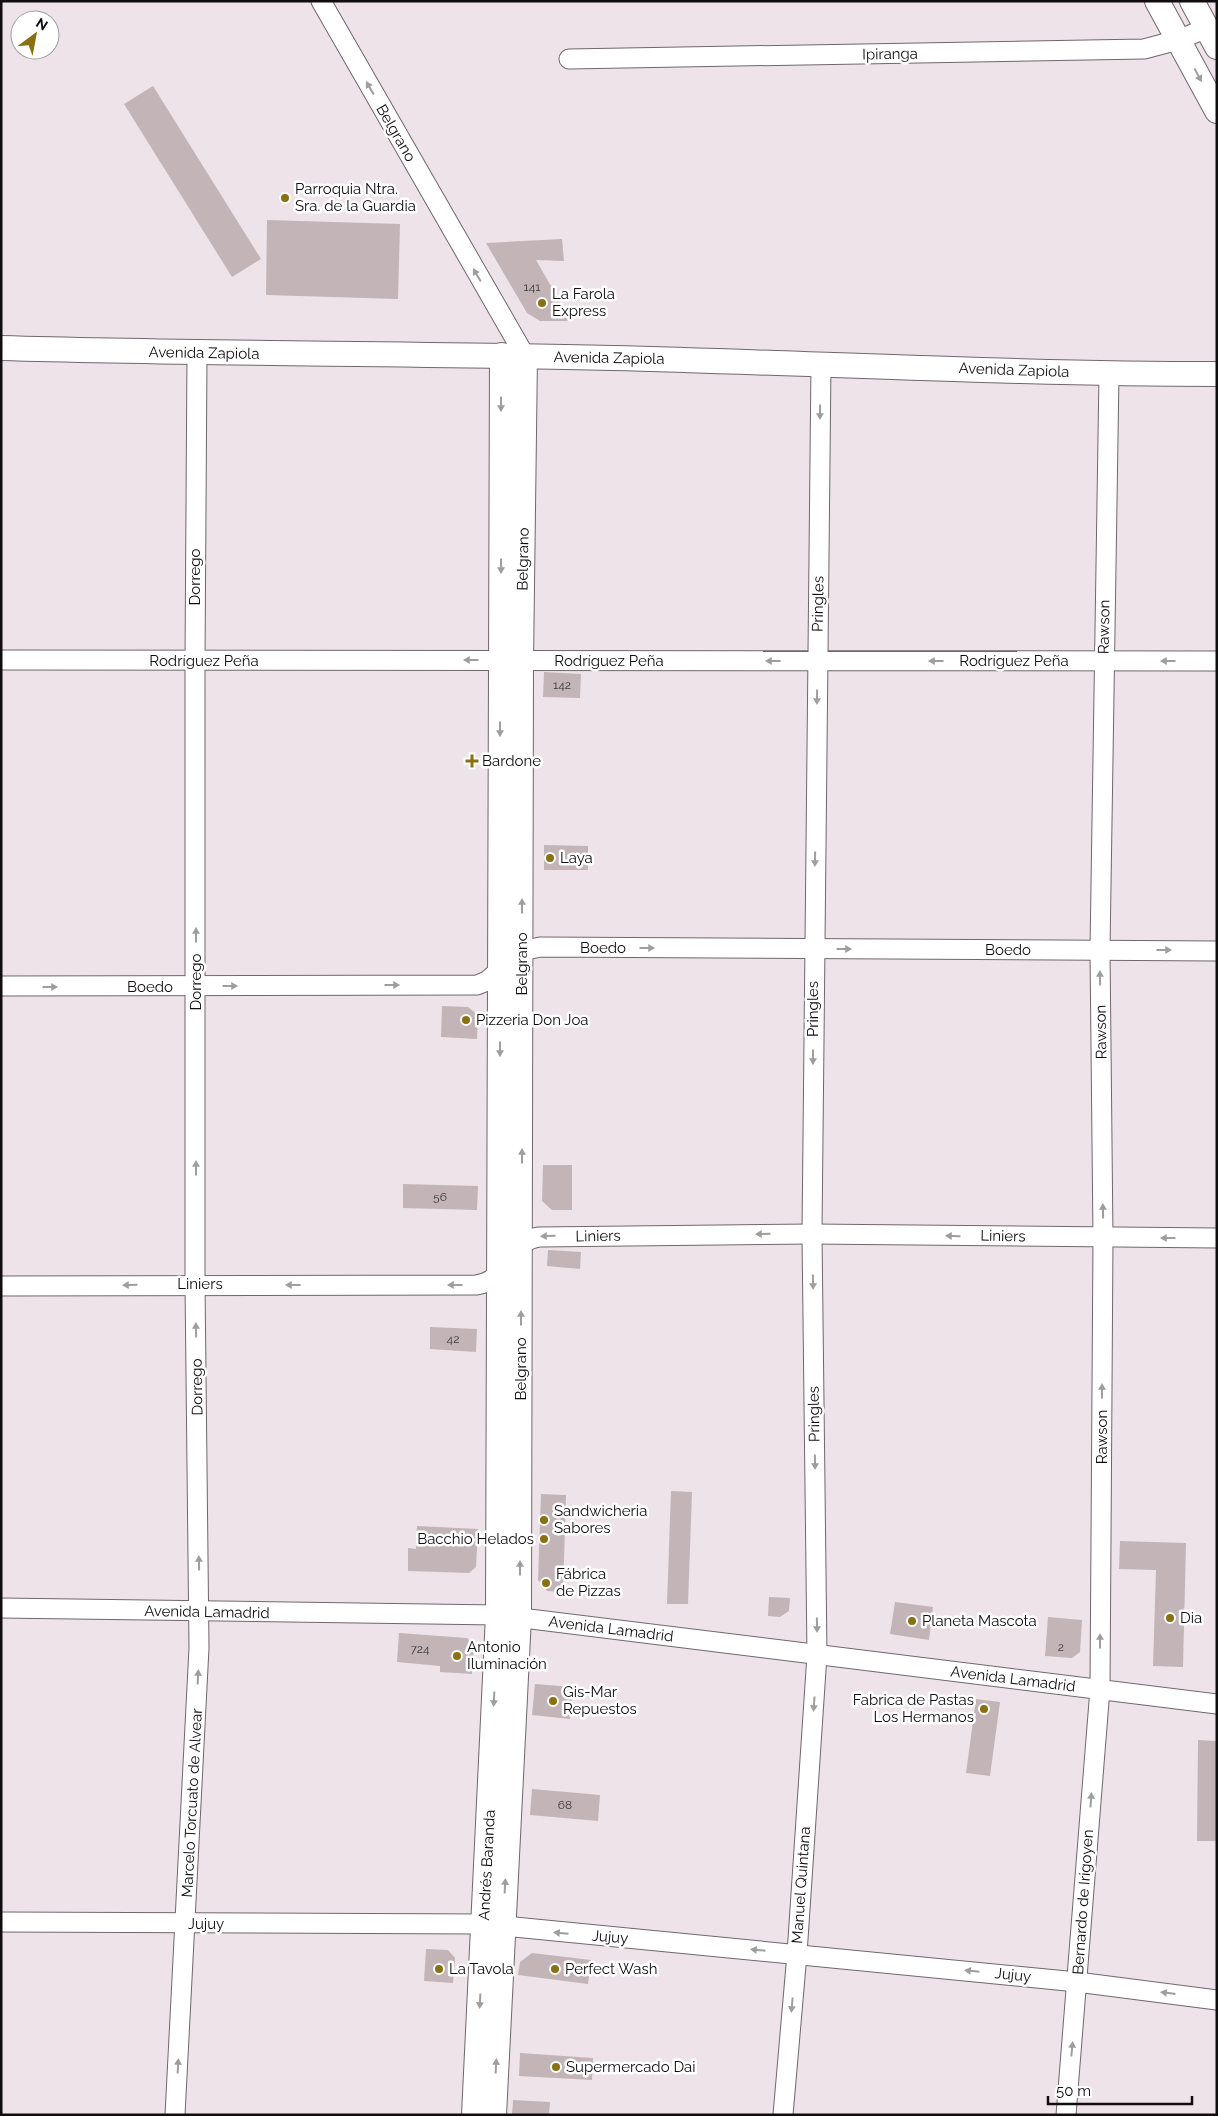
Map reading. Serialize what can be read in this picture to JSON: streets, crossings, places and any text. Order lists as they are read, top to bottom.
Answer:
{
  "streets": {
    "main road": ["Belgrano", "Avenida Zapiola", "Andrés Baranda"],
    "street": [
      "Ipiranga",
      "Dorrego",
      "Pringles",
      "Rawson",
      "Rodríguez Peña",
      "Boedo",
      "Liniers",
      "Avenida Lamadrid",
      "Marcelo Torcuato de Alvear",
      "Manuel Quintana",
      "Bernardo de Irigoyen",
      "Jujuy"
    ]
  },
  "crossings": [
    ["Belgrano", "Avenida Zapiola"],
    ["Belgrano", "Rodríguez Peña"],
    ["Belgrano", "Boedo"],
    ["Belgrano", "Liniers"],
    ["Belgrano", "Avenida Lamadrid"],
    ["Belgrano", "Andrés Baranda"],
    ["Avenida Zapiola", "Dorrego"],
    ["Avenida Zapiola", "Pringles"],
    ["Avenida Zapiola", "Rawson"],
    ["Dorrego", "Rodríguez Peña"],
    ["Dorrego", "Boedo"],
    ["Dorrego", "Liniers"],
    ["Dorrego", "Avenida Lamadrid"],
    ["Dorrego", "Marcelo Torcuato de Alvear"],
    ["Pringles", "Rodríguez Peña"],
    ["Pringles", "Boedo"],
    ["Pringles", "Liniers"],
    ["Pringles", "Avenida Lamadrid"],
    ["Pringles", "Manuel Quintana"],
    ["Rawson", "Rodríguez Peña"],
    ["Rawson", "Boedo"],
    ["Rawson", "Liniers"],
    ["Rawson", "Avenida Lamadrid"],
    ["Rawson", "Bernardo de Irigoyen"],
    ["Avenida Lamadrid", "Marcelo Torcuato de Alvear"],
    ["Avenida Lamadrid", "Andrés Baranda"],
    ["Avenida Lamadrid", "Manuel Quintana"],
    ["Avenida Lamadrid", "Bernardo de Irigoyen"],
    ["Marcelo Torcuato de Alvear", "Jujuy"],
    ["Andrés Baranda", "Jujuy"],
    ["Manuel Quintana", "Jujuy"],
    ["Bernardo de Irigoyen", "Jujuy"]
  ],
  "one_way": [
    "Dorrego",
    "Pringles",
    "Rawson",
    "Rodríguez Peña",
    "Boedo",
    "Liniers",
    "Marcelo Torcuato de Alvear",
    "Manuel Quintana",
    "Bernardo de Irigoyen",
    "Jujuy"
  ],
  "places": {
    "other": [
      "Parroquia Ntra. Sra. de la Guardia",
      "La Farola Express",
      "Laya",
      "Pizzeria Don Joa",
      "Sandwicheria Sabores",
      "Bacchio Helados",
      "Fábrica de Pizzas",
      "Dia",
      "Planeta Mascota",
      "Antonio Iluminación",
      "Gis-Mar Repuestos",
      "Fabrica de Pastas Los Hermanos",
      "La Tavola",
      "Perfect Wash",
      "Supermercado Dai"
    ],
    "health": ["Bardone"]
  },
  "house_numbers": [
    "141",
    "142",
    "56",
    "42",
    "2",
    "724",
    "68"
  ],
  "scale_bar": "50 m",
  "north": "top right"
}
